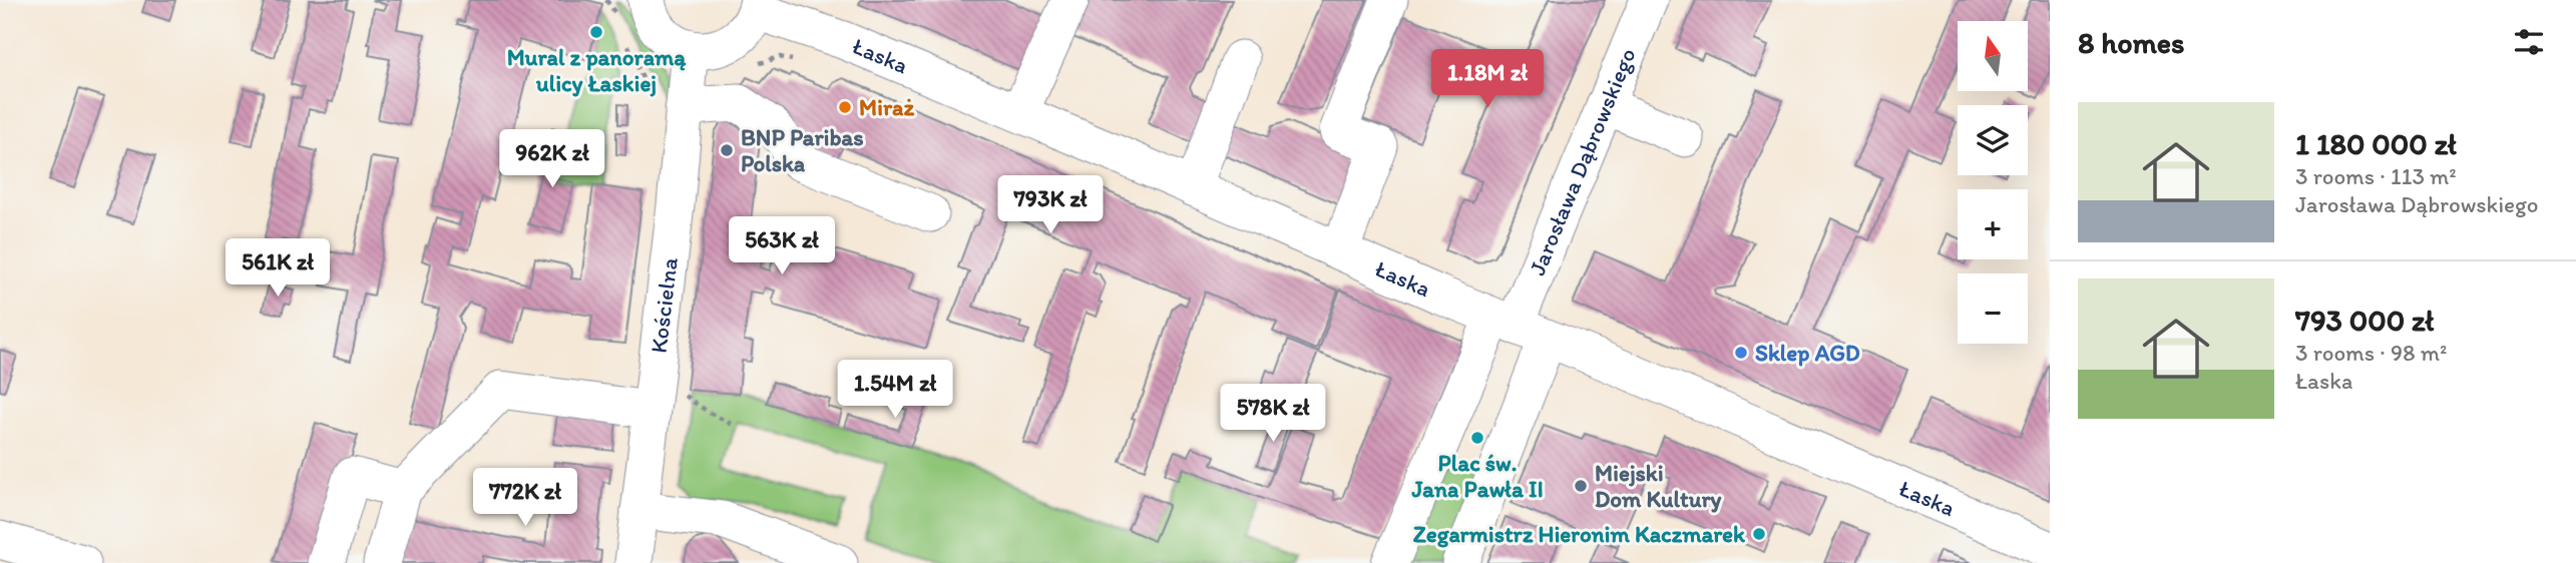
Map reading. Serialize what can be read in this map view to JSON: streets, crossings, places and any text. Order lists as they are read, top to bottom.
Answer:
{
  "streets": {
    "street": ["Łaska", "Jarosława Dąbrowskiego", "Kościelna"]
  },
  "crossings": [
    ["Łaska", "Jarosława Dąbrowskiego"]
  ],
  "places": [
    "Mural z panoramą ulicy Łaskiej",
    "Miraż",
    "BNP Paribas Polska",
    "Sklep AGD",
    "Plac św. Jana Pawła II",
    "Miejski Dom Kultury",
    "Zegarmistrz Hieronim Kaczmarek"
  ],
  "north": "top",
  "page": {
    "heading": "8 homes",
    "map_buttons": ["+", "−"],
    "price": [
      "1.18M zł",
      "962K zł",
      "793K zł",
      "563K zł",
      "561K zł",
      "1.54M zł",
      "578K zł",
      "772K zł"
    ],
    "list": [
      {
        "name": "1 180 000 zł",
        "note": "3 rooms · 113 m² · Jarosława Dąbrowskiego"
      },
      {
        "name": "793 000 zł",
        "note": "3 rooms · 98 m² · Łaska"
      }
    ]
  }
}
